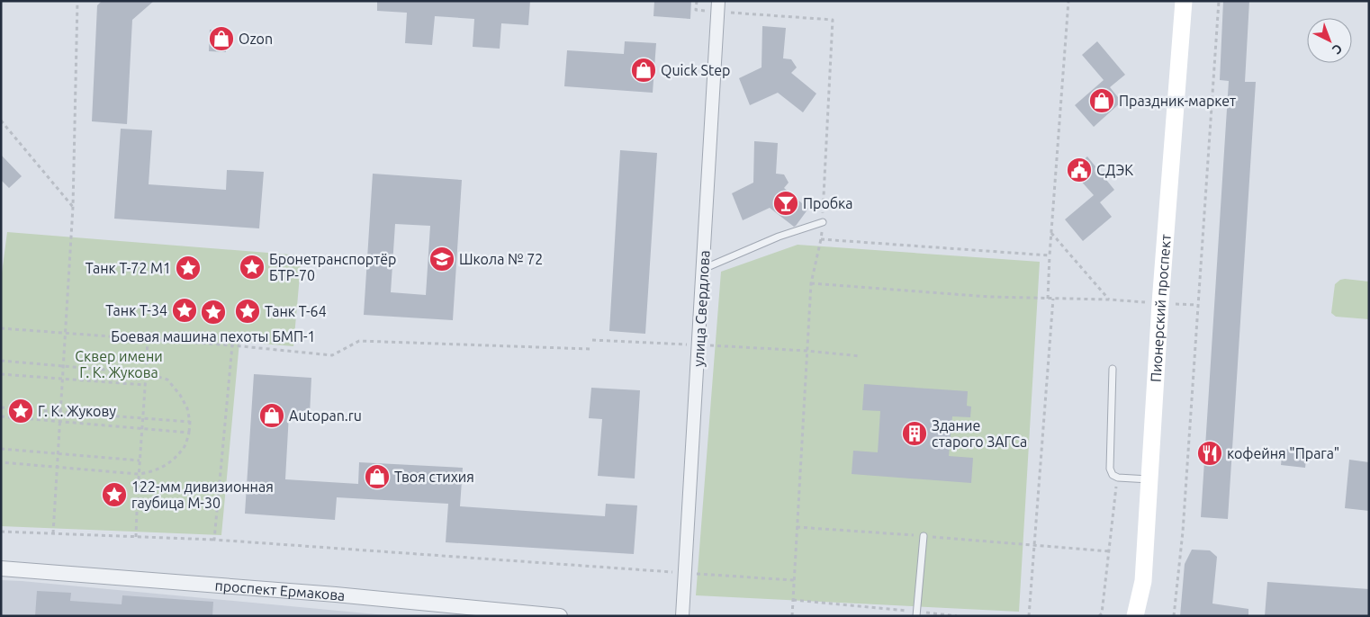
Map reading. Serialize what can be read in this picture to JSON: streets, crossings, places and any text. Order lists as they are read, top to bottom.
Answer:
{
  "streets": {
    "main road": ["Пионерский проспект"],
    "street": ["улица Свердлова", "проспект Ермакова"]
  },
  "parks": ["Сквер имени Г. К. Жукова"],
  "places": {
    "shop": [
      "Ozon",
      "Quick Step",
      "Праздник-маркет",
      "Autopan.ru",
      "Твоя стихия"
    ],
    "public building": ["СДЭК"],
    "bar": ["Пробка"],
    "school or university": ["Школа № 72"],
    "place": [
      "Бронетранспортёр БТР-70",
      "Танк Т-72 М1",
      "Танк Т-34",
      "Танк Т-64",
      "Боевая машина пехоты БМП-1",
      "Г. К. Жукову",
      "122-мм дивизионная гаубица М-30"
    ],
    "building": ["Здание старого ЗАГСа"],
    "restaurant": ["кофейня \"Прага\""]
  },
  "north": "bottom right"
}
